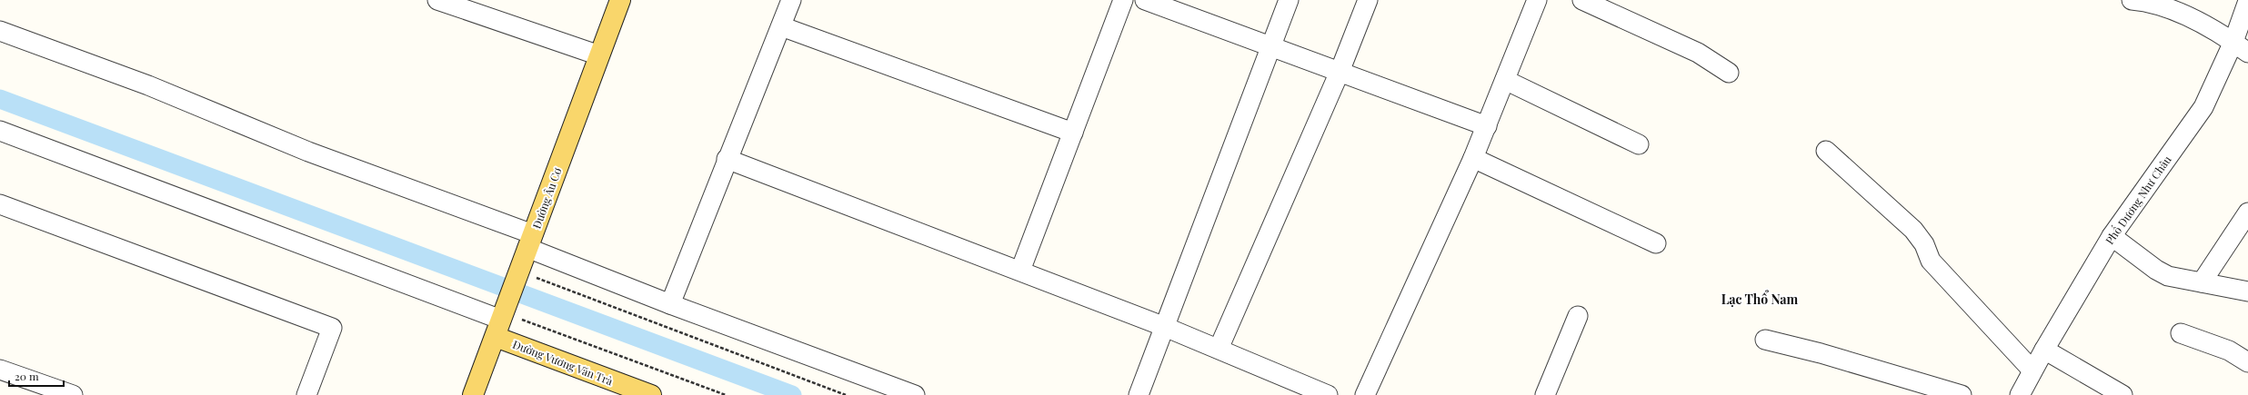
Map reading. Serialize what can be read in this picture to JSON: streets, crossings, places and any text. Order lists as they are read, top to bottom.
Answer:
{
  "streets": {
    "main road": ["Đường Âu Cơ", "Đường Vương Văn Trà"],
    "street": ["Phố Dương Như Châu"]
  },
  "crossings": [
    ["Đường Âu Cơ", "Đường Vương Văn Trà"]
  ],
  "districts": ["Lạc Thổ Nam"],
  "scale_bar": "20 m"
}
